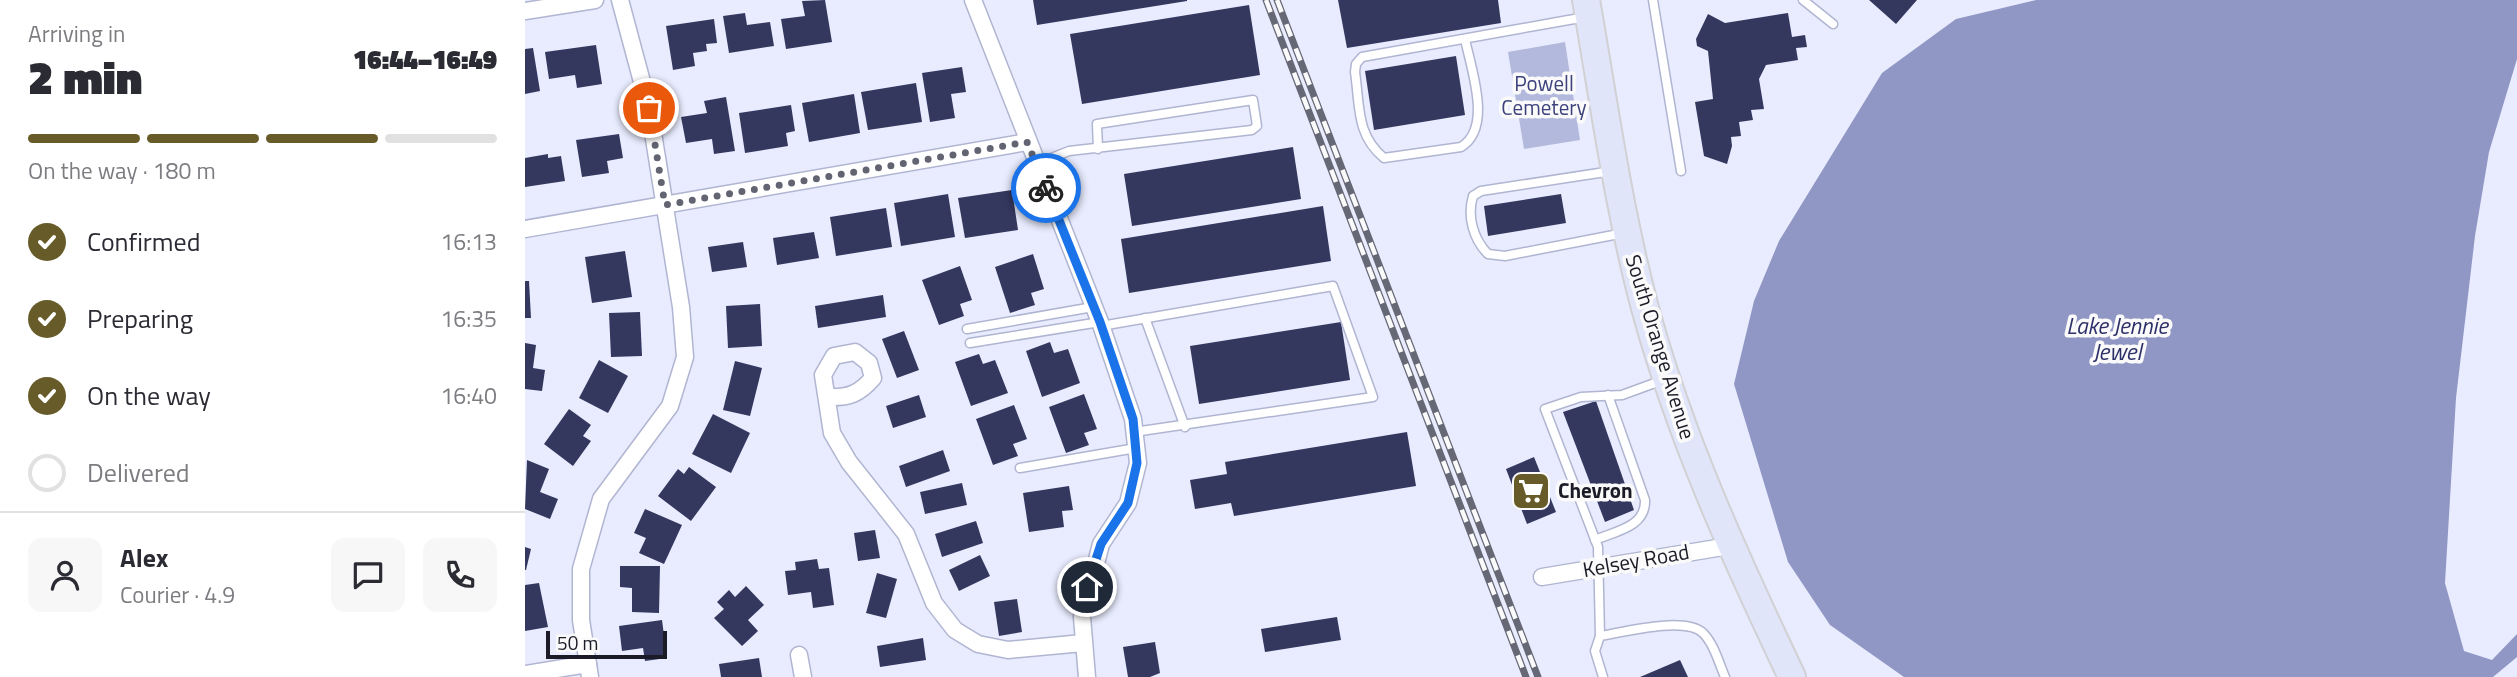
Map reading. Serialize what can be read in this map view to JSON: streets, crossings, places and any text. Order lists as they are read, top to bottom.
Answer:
{
  "streets": {
    "main road": ["South Orange Avenue"],
    "street": ["Kelsey Road"]
  },
  "crossings": [
    ["South Orange Avenue", "Kelsey Road"]
  ],
  "water": ["Lake Jennie Jewel"],
  "parks": ["Powell Cemetery"],
  "places": {
    "supermarket": ["Chevron"]
  },
  "scale_bar": "50 m",
  "page": {
    "heading": ["2 min", "Arriving in", "16:44–16:49"],
    "panel": ["Alex", "Courier · 4.9"],
    "bar": "On the way · 180 m",
    "list": [
      ["Confirmed", "16:13"],
      ["Preparing", "16:35"],
      ["On the way", "16:40"],
      "Delivered"
    ],
    "scale": "50 m"
  }
}
